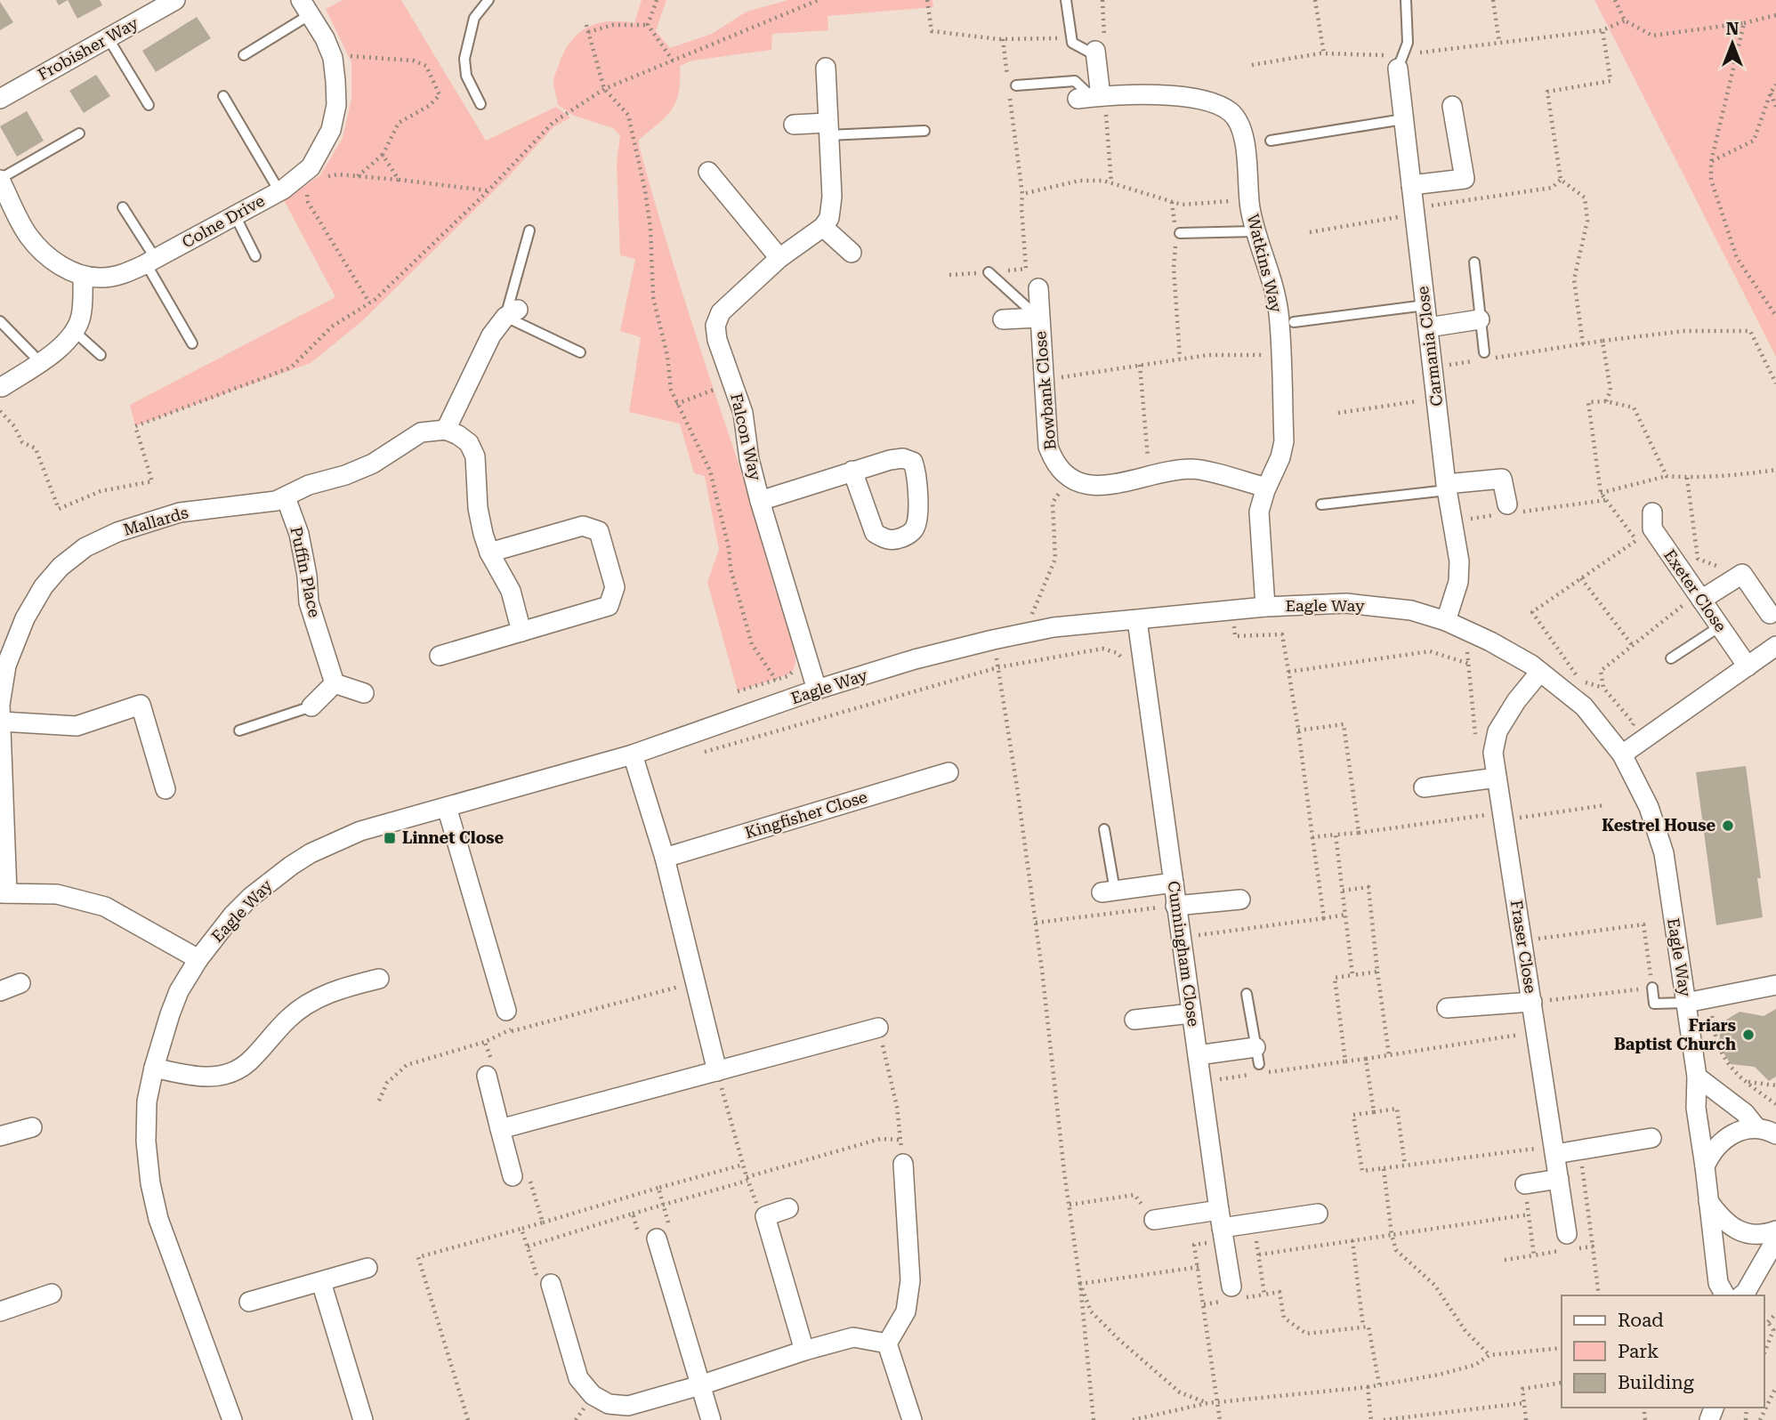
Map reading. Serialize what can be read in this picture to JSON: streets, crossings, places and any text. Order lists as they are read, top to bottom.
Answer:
{
  "streets": {
    "street": [
      "Frobisher Way",
      "Colne Drive",
      "Watkins Way",
      "Carmania Close",
      "Bowbank Close",
      "Falcon Way",
      "Mallards",
      "Puffin Place",
      "Exeter Close",
      "Eagle Way",
      "Kingfisher Close",
      "Fraser Close",
      "Cunningham Close"
    ]
  },
  "crossings": [
    ["Watkins Way", "Eagle Way"],
    ["Carmania Close", "Eagle Way"],
    ["Falcon Way", "Eagle Way"],
    ["Mallards", "Puffin Place"],
    ["Eagle Way", "Fraser Close"],
    ["Eagle Way", "Cunningham Close"]
  ],
  "places": {
    "other": ["Kestrel House", "Friars Baptist Church"],
    "transit": ["Linnet Close"]
  },
  "legend": ["Road", "Park", "Building"],
  "north": "top"
}
